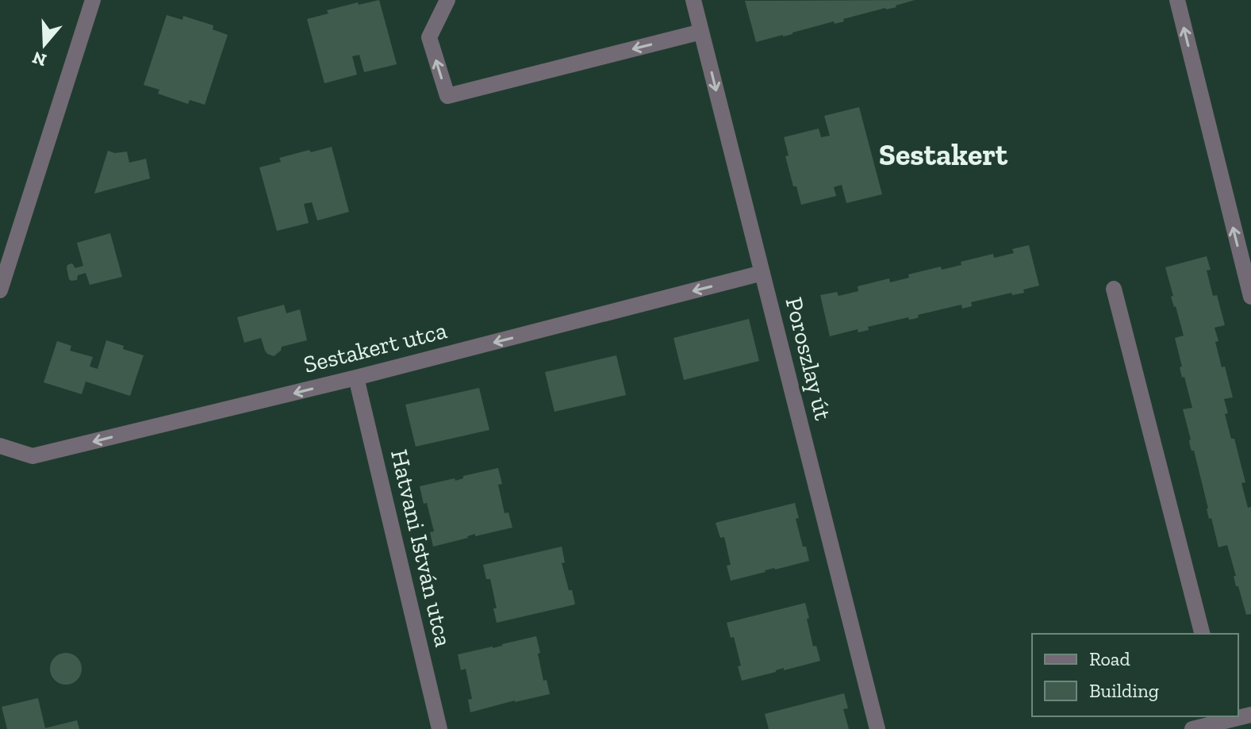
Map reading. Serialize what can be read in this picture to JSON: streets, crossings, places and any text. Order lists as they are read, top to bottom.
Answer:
{
  "streets": {
    "street": ["Sestakert utca", "Poroszlay út", "Hatvani István utca"]
  },
  "crossings": [
    ["Sestakert utca", "Poroszlay út"],
    ["Sestakert utca", "Hatvani István utca"]
  ],
  "one_way": ["Sestakert utca"],
  "districts": ["Sestakert"],
  "legend": ["Road", "Building"],
  "north": "bottom"
}
